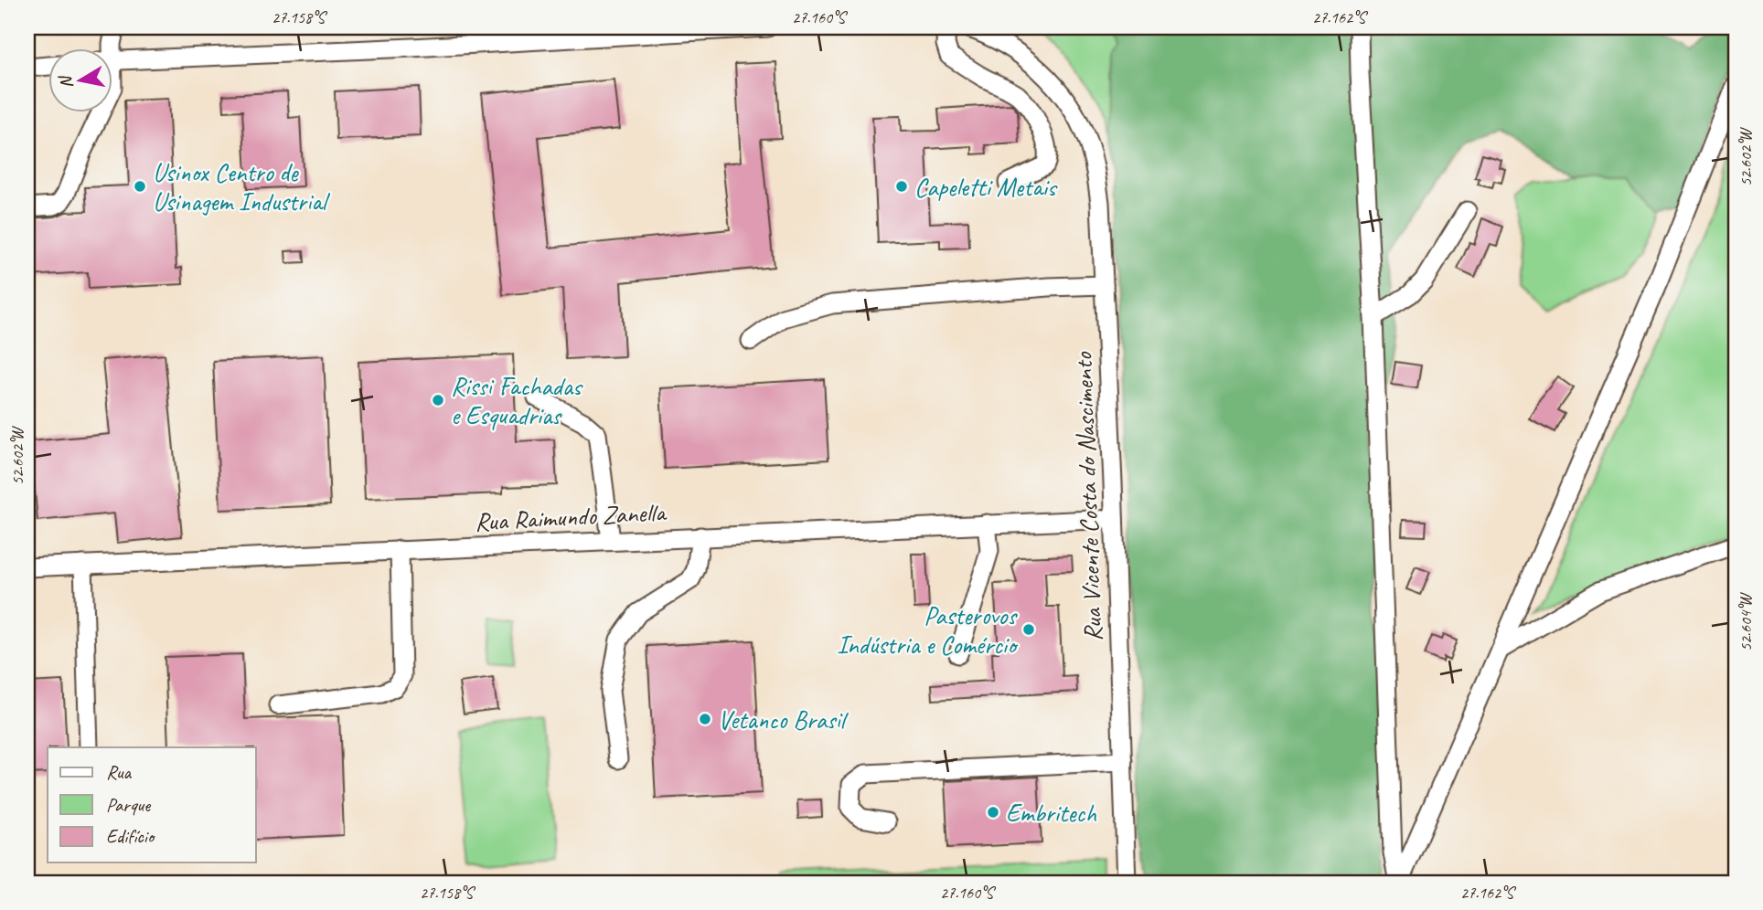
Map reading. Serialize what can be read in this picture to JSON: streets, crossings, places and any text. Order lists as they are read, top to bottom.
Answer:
{
  "streets": {
    "street": ["Rua Vicente Costa do Nascimento", "Rua Raimundo Zanella"]
  },
  "crossings": [
    ["Rua Vicente Costa do Nascimento", "Rua Raimundo Zanella"]
  ],
  "places": [
    "Usinox Centro de Usinagem Industrial",
    "Capeletti Metais",
    "Rissi Fachadas e Esquadrias",
    "Pasterovos Indústria e Comércio",
    "Vetanco Brasil",
    "Embritech"
  ],
  "legend": ["Rua", "Parque", "Edifício"],
  "north": "left",
  "coordinates": [
    "27.158°S",
    "27.160°S",
    "27.162°S",
    "52.602°W",
    "52.604°W"
  ]
}
